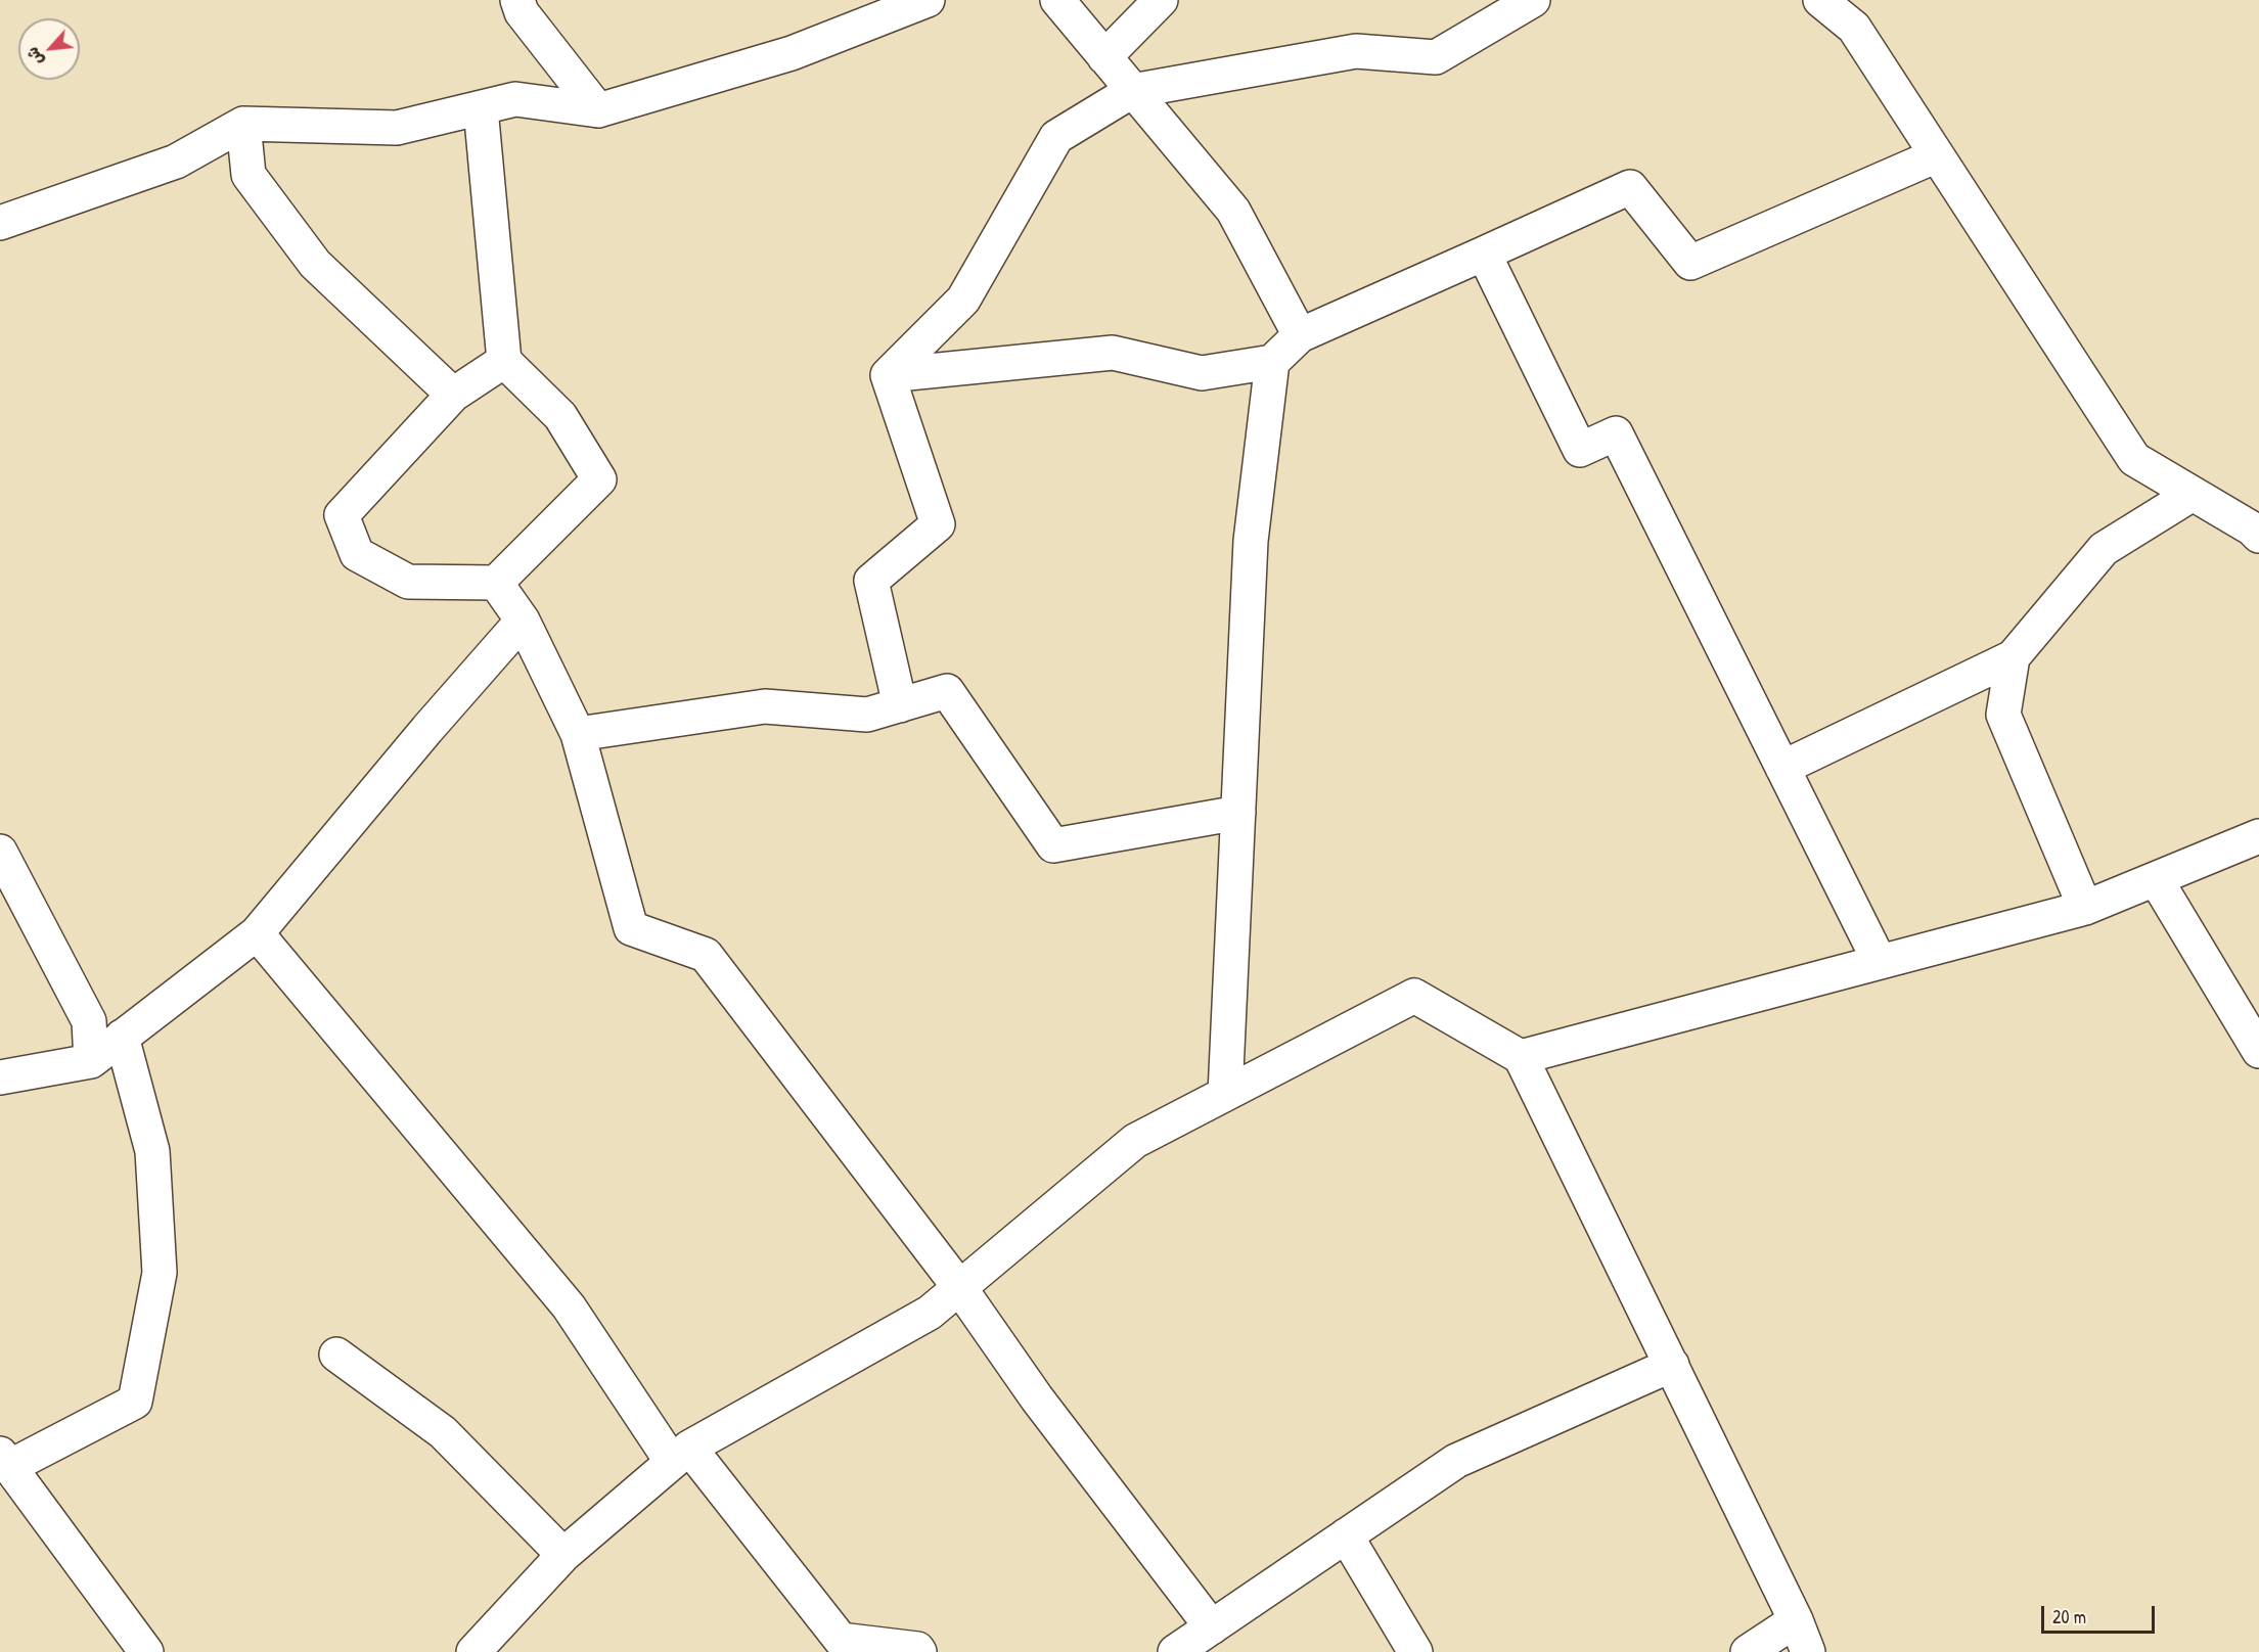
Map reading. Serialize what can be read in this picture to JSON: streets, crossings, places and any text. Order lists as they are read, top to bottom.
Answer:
{
  "scale_bar": "20 m",
  "north": "bottom left"
}
